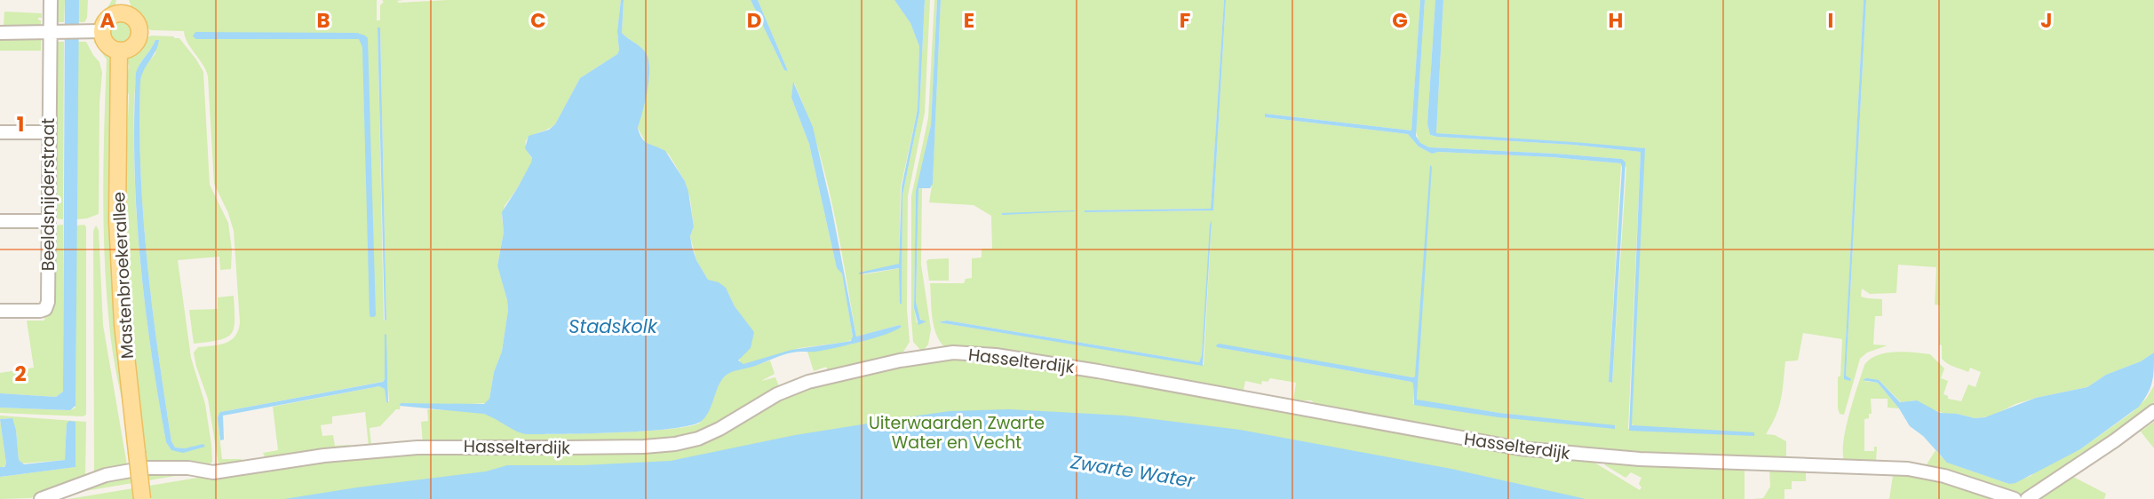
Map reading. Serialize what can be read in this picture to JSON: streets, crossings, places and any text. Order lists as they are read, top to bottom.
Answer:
{
  "streets": {
    "main road": ["Mastenbroekerallee"],
    "street": ["Beeldsnijderstraat", "Hasselterdijk"]
  },
  "water": ["Stadskolk", "Zwarte Water"],
  "parks": ["Uiterwaarden Zwarte Water en Vecht"],
  "grid": {
    "columns": [
      "A",
      "B",
      "C",
      "D",
      "E",
      "F",
      "G",
      "H",
      "I",
      "J"
    ],
    "rows": ["1", "2"]
  }
}
